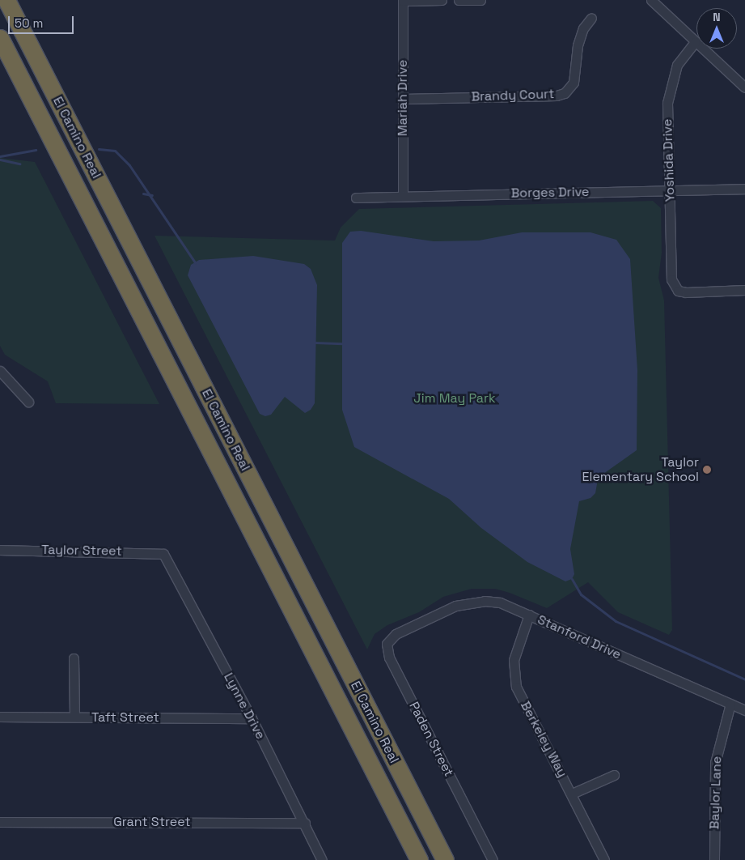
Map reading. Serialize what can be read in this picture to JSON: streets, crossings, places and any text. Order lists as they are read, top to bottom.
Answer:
{
  "streets": {
    "highway": ["El Camino Real"],
    "street": [
      "Brandy Court",
      "Mariah Drive",
      "Yoshida Drive",
      "Borges Drive",
      "Taylor Street",
      "Stanford Drive",
      "Lynne Drive",
      "Taft Street",
      "Paden Street",
      "Berkeley Way",
      "Baylor Lane",
      "Grant Street"
    ]
  },
  "crossings": [
    ["Brandy Court", "Mariah Drive"],
    ["Mariah Drive", "Borges Drive"],
    ["Yoshida Drive", "Borges Drive"],
    ["Taylor Street", "Lynne Drive"],
    ["Stanford Drive", "Paden Street"],
    ["Stanford Drive", "Berkeley Way"],
    ["Stanford Drive", "Baylor Lane"],
    ["Lynne Drive", "Taft Street"],
    ["Lynne Drive", "Grant Street"]
  ],
  "parks": ["Jim May Park"],
  "places": ["Taylor Elementary School"],
  "scale_bar": "50 m",
  "north": "top"
}
